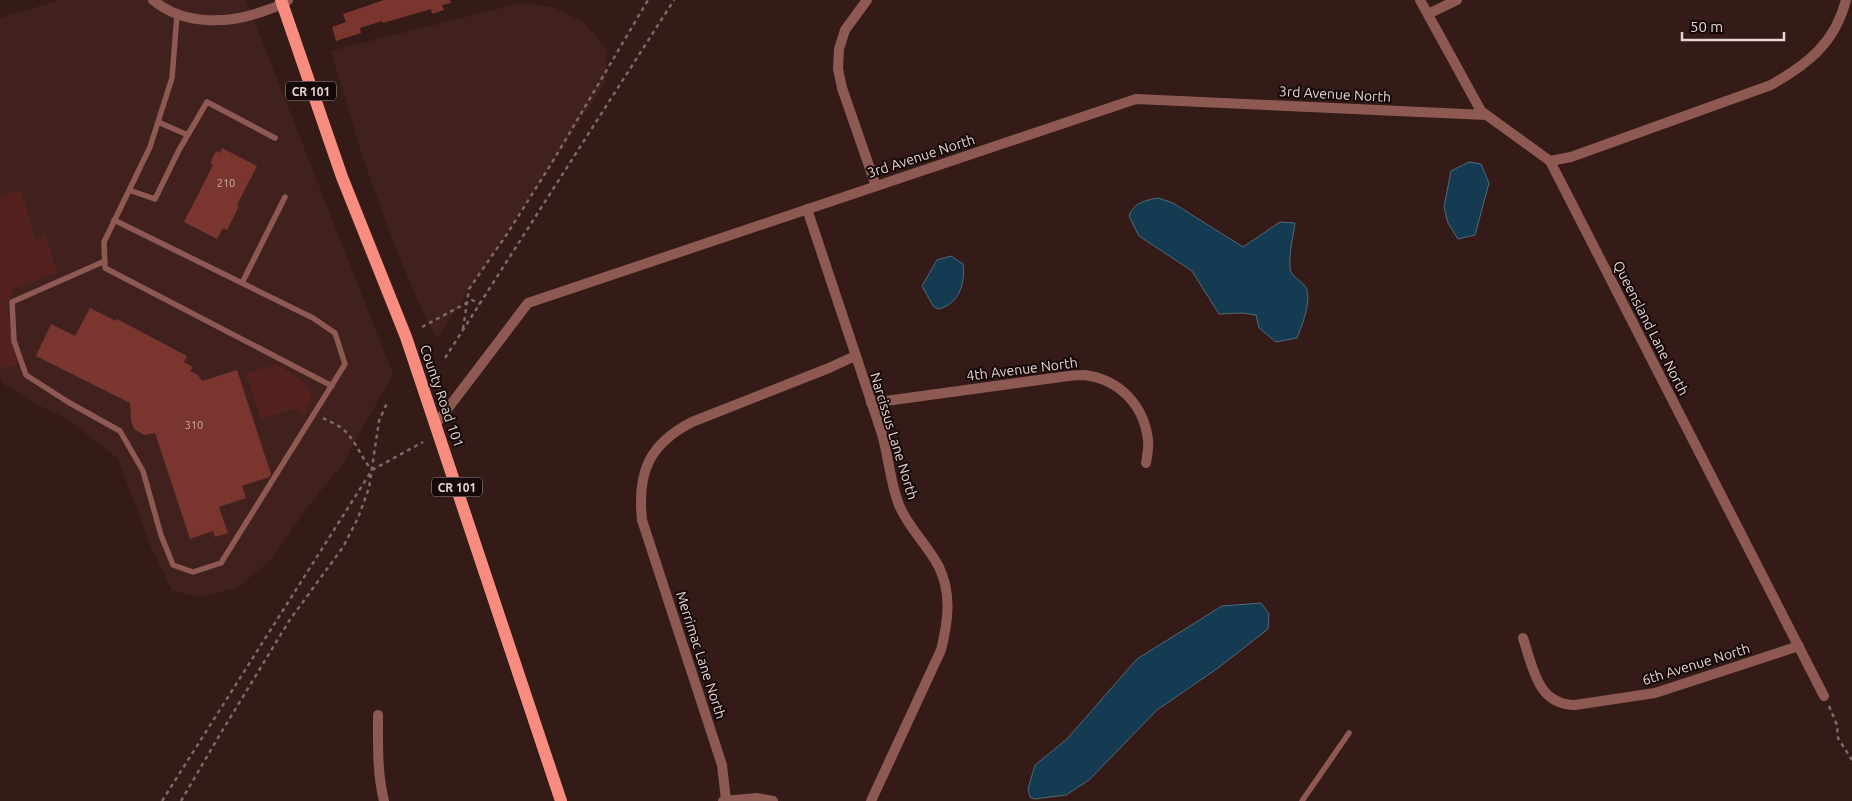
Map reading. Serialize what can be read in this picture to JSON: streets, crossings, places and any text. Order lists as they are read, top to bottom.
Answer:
{
  "streets": {
    "main road": ["CR 101", "County Road 101"],
    "street": [
      "3rd Avenue North",
      "Queensland Lane North",
      "4th Avenue North",
      "Narcissus Lane North",
      "Merrimac Lane North",
      "6th Avenue North"
    ]
  },
  "crossings": [
    ["3rd Avenue North", "Queensland Lane North"],
    ["3rd Avenue North", "County Road 101"],
    ["3rd Avenue North", "Narcissus Lane North"],
    ["Queensland Lane North", "6th Avenue North"],
    ["4th Avenue North", "Narcissus Lane North"],
    ["Narcissus Lane North", "Merrimac Lane North"]
  ],
  "house_numbers": ["210", "310"],
  "scale_bar": "50 m"
}
